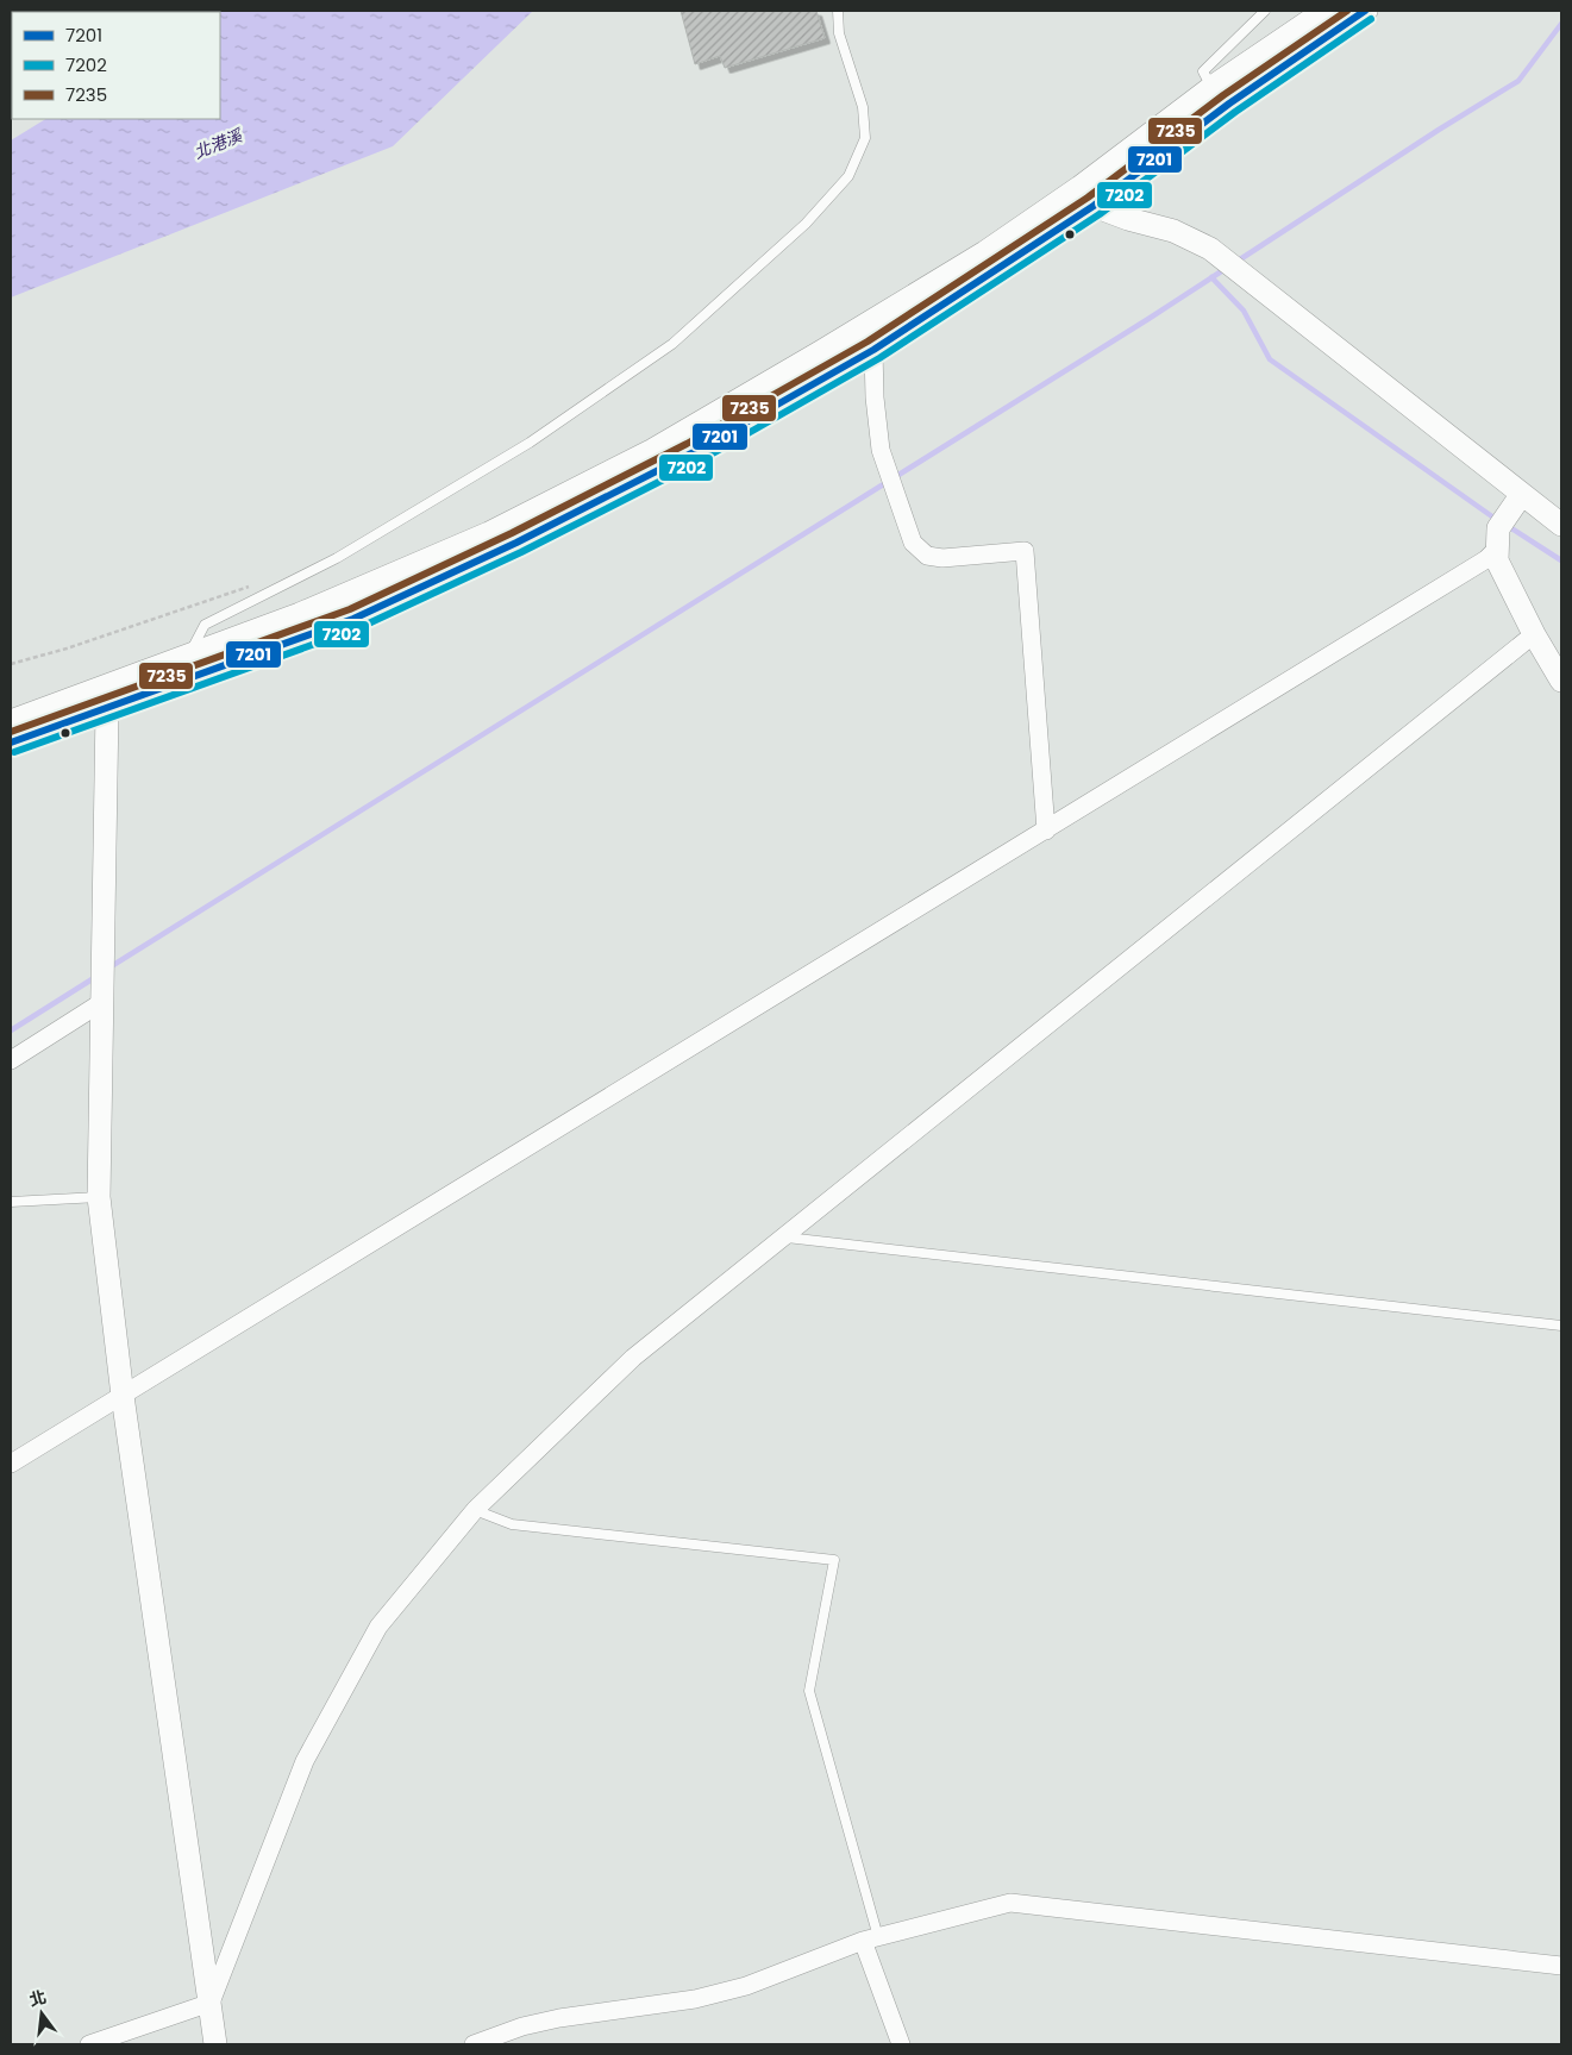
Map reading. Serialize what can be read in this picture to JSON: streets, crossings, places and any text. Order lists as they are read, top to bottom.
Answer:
{
  "water": ["北港溪"],
  "lines": ["transit line 7201", "transit line 7235", "transit line 7202"],
  "legend": ["7201", "7202", "7235"],
  "north": "top"
}
